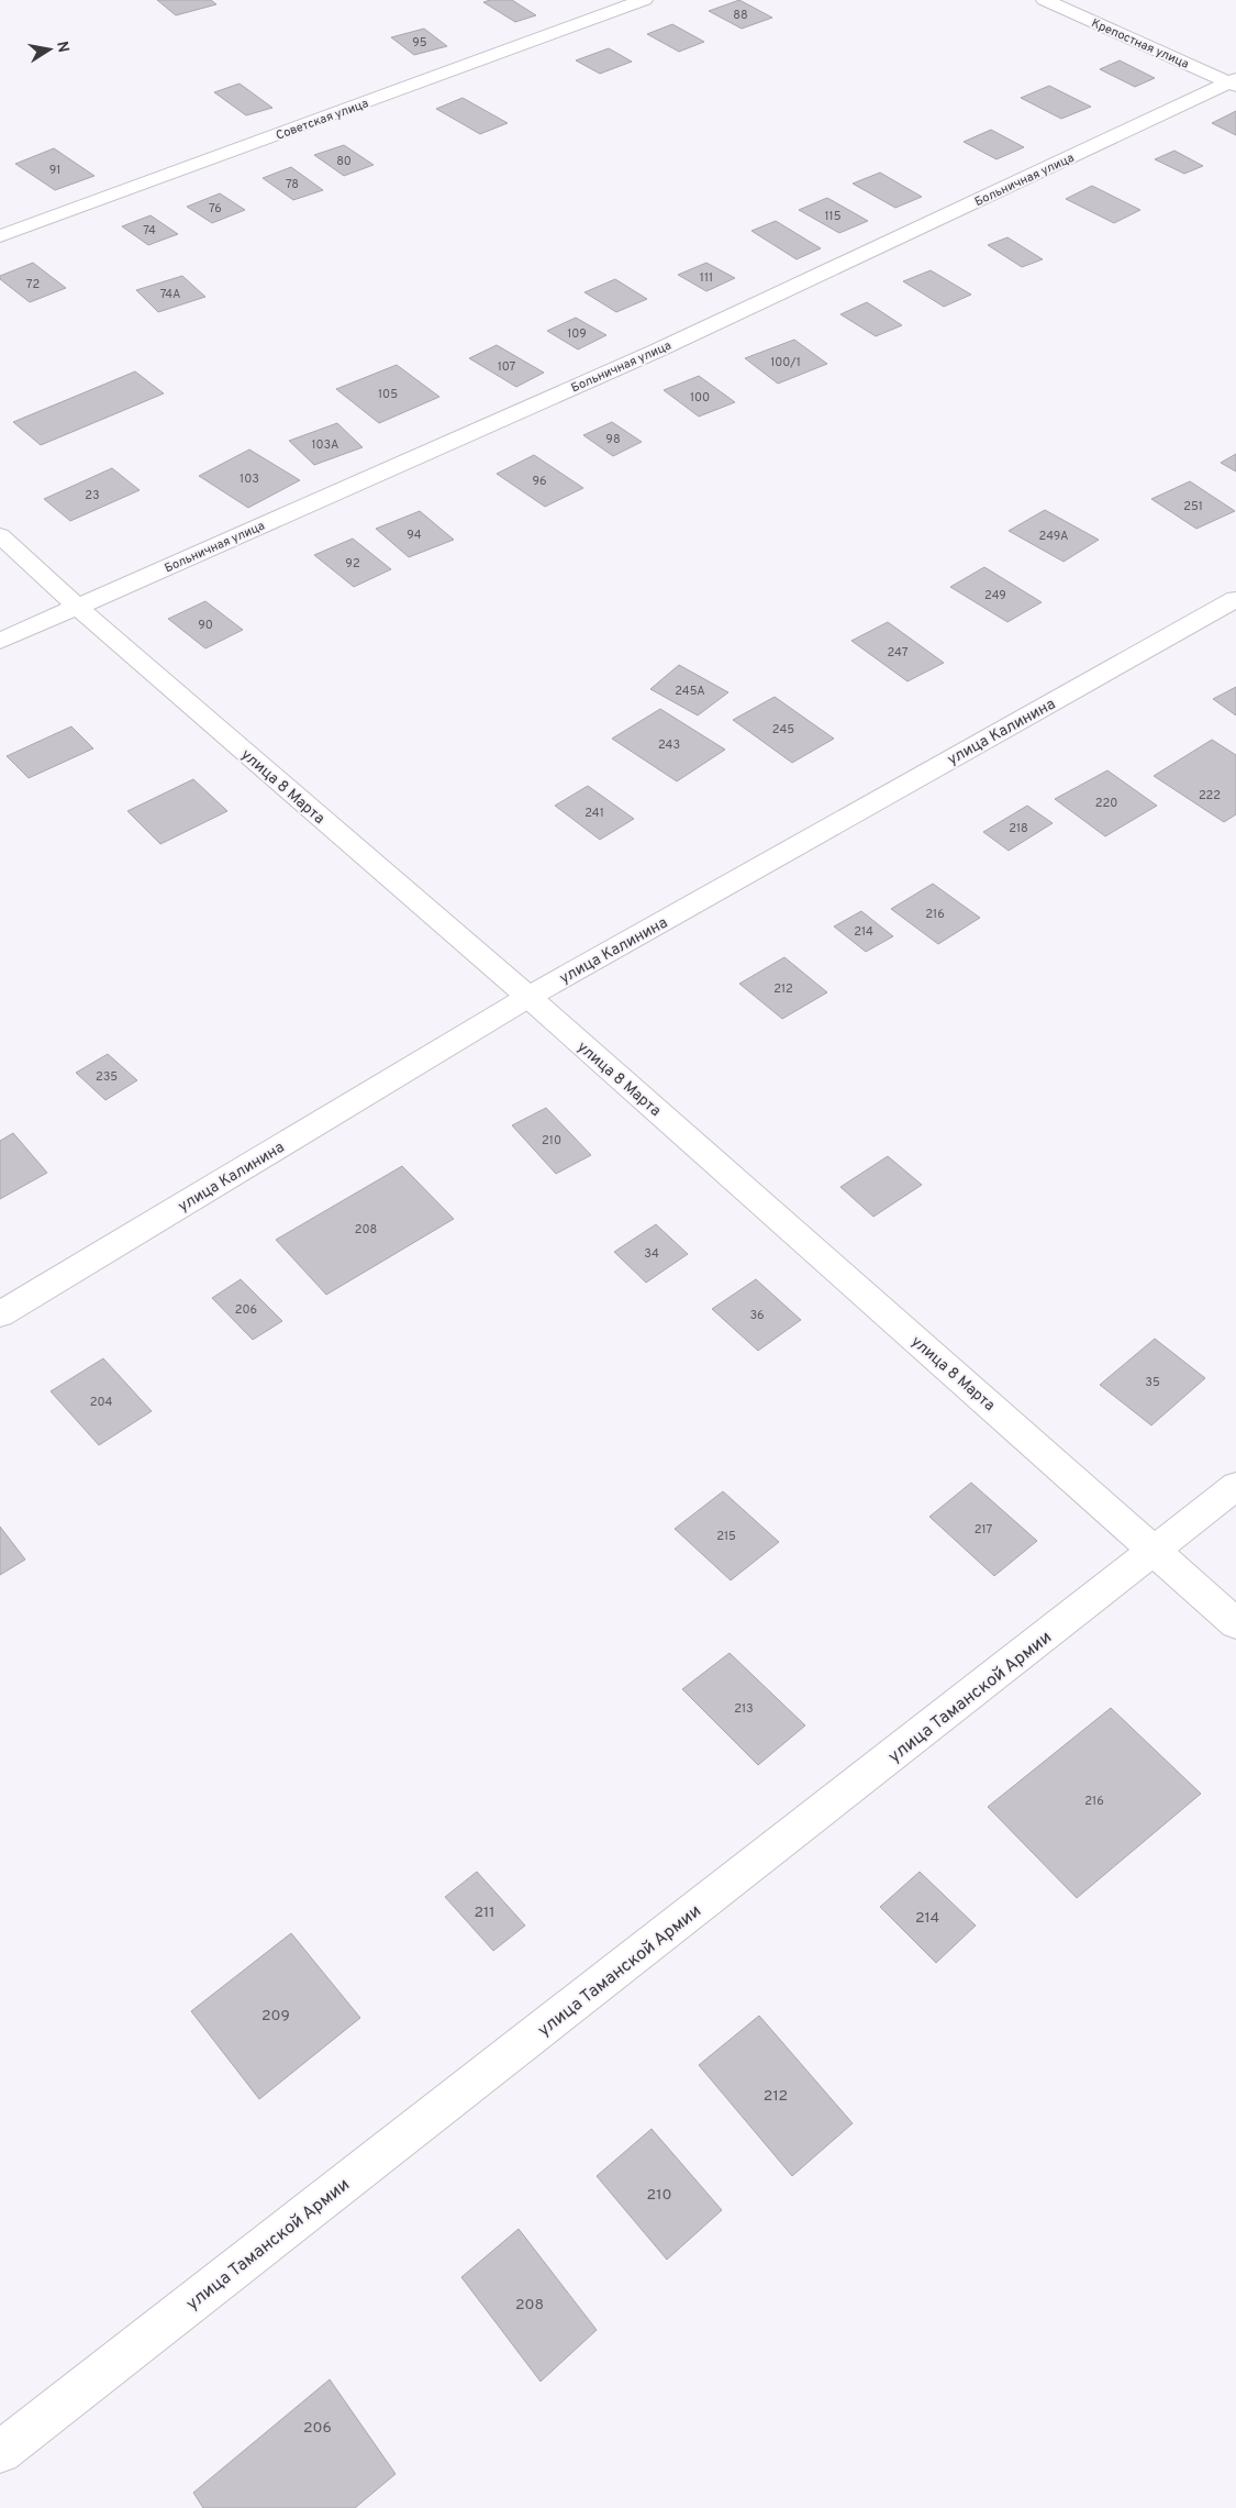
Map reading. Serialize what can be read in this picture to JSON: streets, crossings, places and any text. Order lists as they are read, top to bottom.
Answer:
{
  "streets": {
    "street": [
      "Крепостная улица",
      "Советская улица",
      "Больничная улица",
      "улица Калинина",
      "улица 8 Марта",
      "улица Таманской Армии"
    ]
  },
  "crossings": [
    ["Крепостная улица", "Больничная улица"],
    ["Больничная улица", "улица 8 Марта"],
    ["улица Калинина", "улица 8 Марта"],
    ["улица 8 Марта", "улица Таманской Армии"]
  ],
  "house_numbers": [
    "88",
    "95",
    "80",
    "91",
    "78",
    "76",
    "115",
    "74",
    "111",
    "72",
    "74А",
    "109",
    "100/1",
    "107",
    "105",
    "100",
    "98",
    "103А",
    "103",
    "96",
    "23",
    "251",
    "94",
    "249А",
    "92",
    "249",
    "90",
    "247",
    "245А",
    "245",
    "243",
    "222",
    "220",
    "241",
    "218",
    "216",
    "214",
    "212",
    "235",
    "210",
    "208",
    "34",
    "206",
    "36",
    "35",
    "204",
    "217",
    "215",
    "213",
    "216",
    "211",
    "214",
    "209",
    "212",
    "210",
    "208",
    "206"
  ],
  "north": "right"
}
